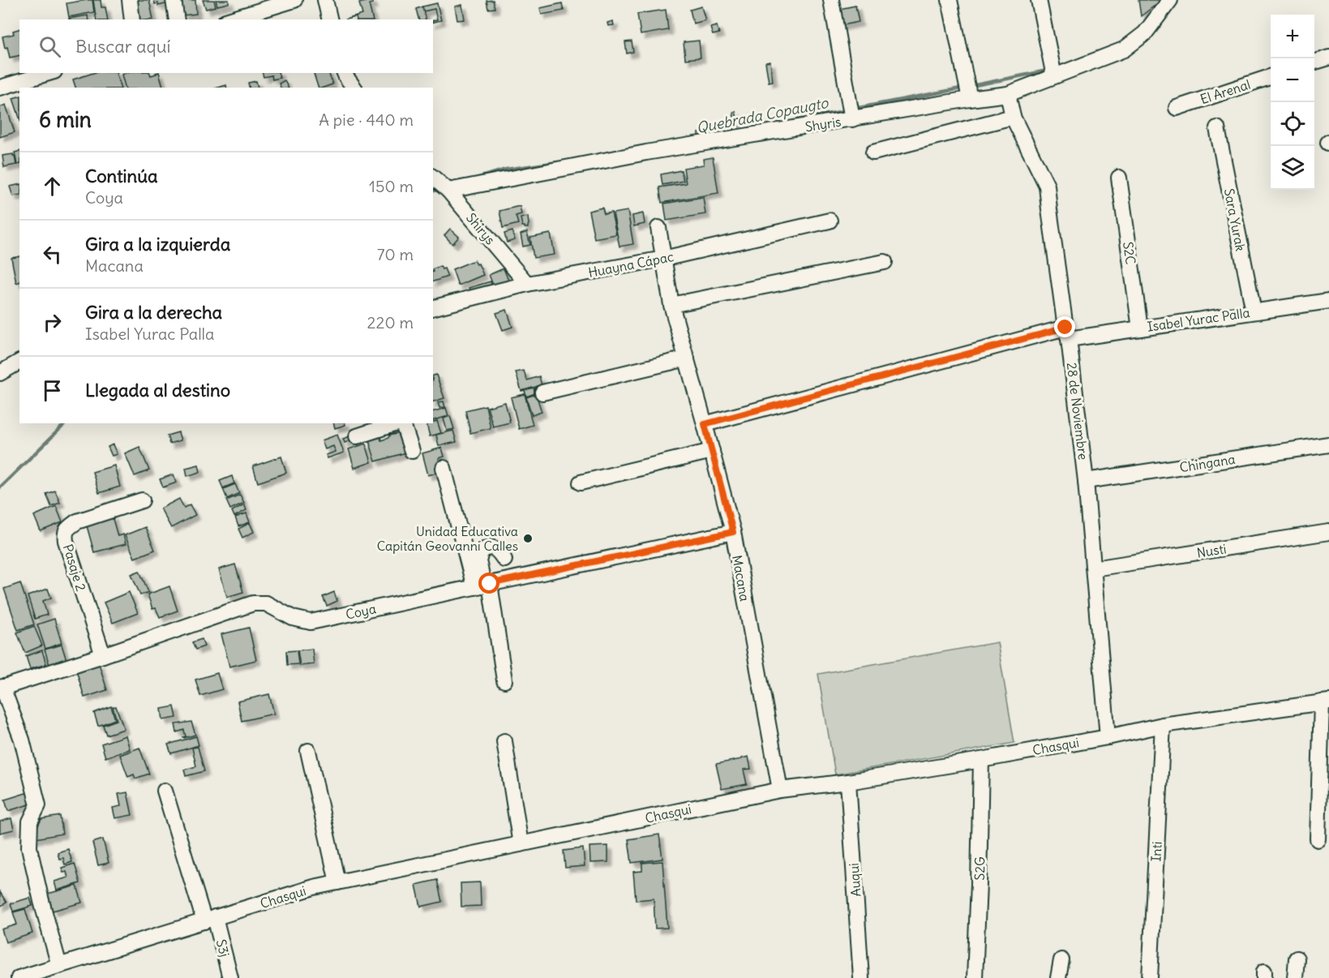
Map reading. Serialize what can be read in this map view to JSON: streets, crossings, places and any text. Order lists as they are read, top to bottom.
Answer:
{
  "streets": {
    "street": [
      "El Arenal",
      "Shyris",
      "Sara Yurak",
      "Shirys",
      "S2C",
      "Huayna Cápac",
      "Isabel Yurac Palla",
      "28 de Noviembre",
      "Chingana",
      "Nusti",
      "Pasaje 2",
      "Macana",
      "Coya",
      "Chasqui",
      "Inti",
      "S2G",
      "Auqui",
      "S3j"
    ]
  },
  "crossings": [
    ["Shyris", "Shirys"],
    ["Shyris", "28 de Noviembre"],
    ["Sara Yurak", "Isabel Yurac Palla"],
    ["Shirys", "Huayna Cápac"],
    ["S2C", "Isabel Yurac Palla"],
    ["Huayna Cápac", "Macana"],
    ["Isabel Yurac Palla", "28 de Noviembre"],
    ["Isabel Yurac Palla", "Macana"],
    ["28 de Noviembre", "Chingana"],
    ["28 de Noviembre", "Nusti"],
    ["28 de Noviembre", "Chasqui"],
    ["Pasaje 2", "Coya"],
    ["Macana", "Coya"],
    ["Macana", "Chasqui"],
    ["Chasqui", "Inti"],
    ["Chasqui", "S2G"],
    ["Chasqui", "Auqui"],
    ["Chasqui", "S3j"]
  ],
  "water": ["Quebrada Copaugto"],
  "places": ["Unidad Educativa Capitán Geovanni Calles"],
  "page": {
    "map_buttons": ["+", "−"],
    "search": "Buscar aquí",
    "heading": ["6 min", "A pie · 440 m"],
    "list": [
      ["Continúa", "Coya", "150 m"],
      ["Gira a la izquierda", "Macana", "70 m"],
      ["Gira a la derecha", "Isabel Yurac Palla", "220 m"],
      "Llegada al destino"
    ]
  }
}
